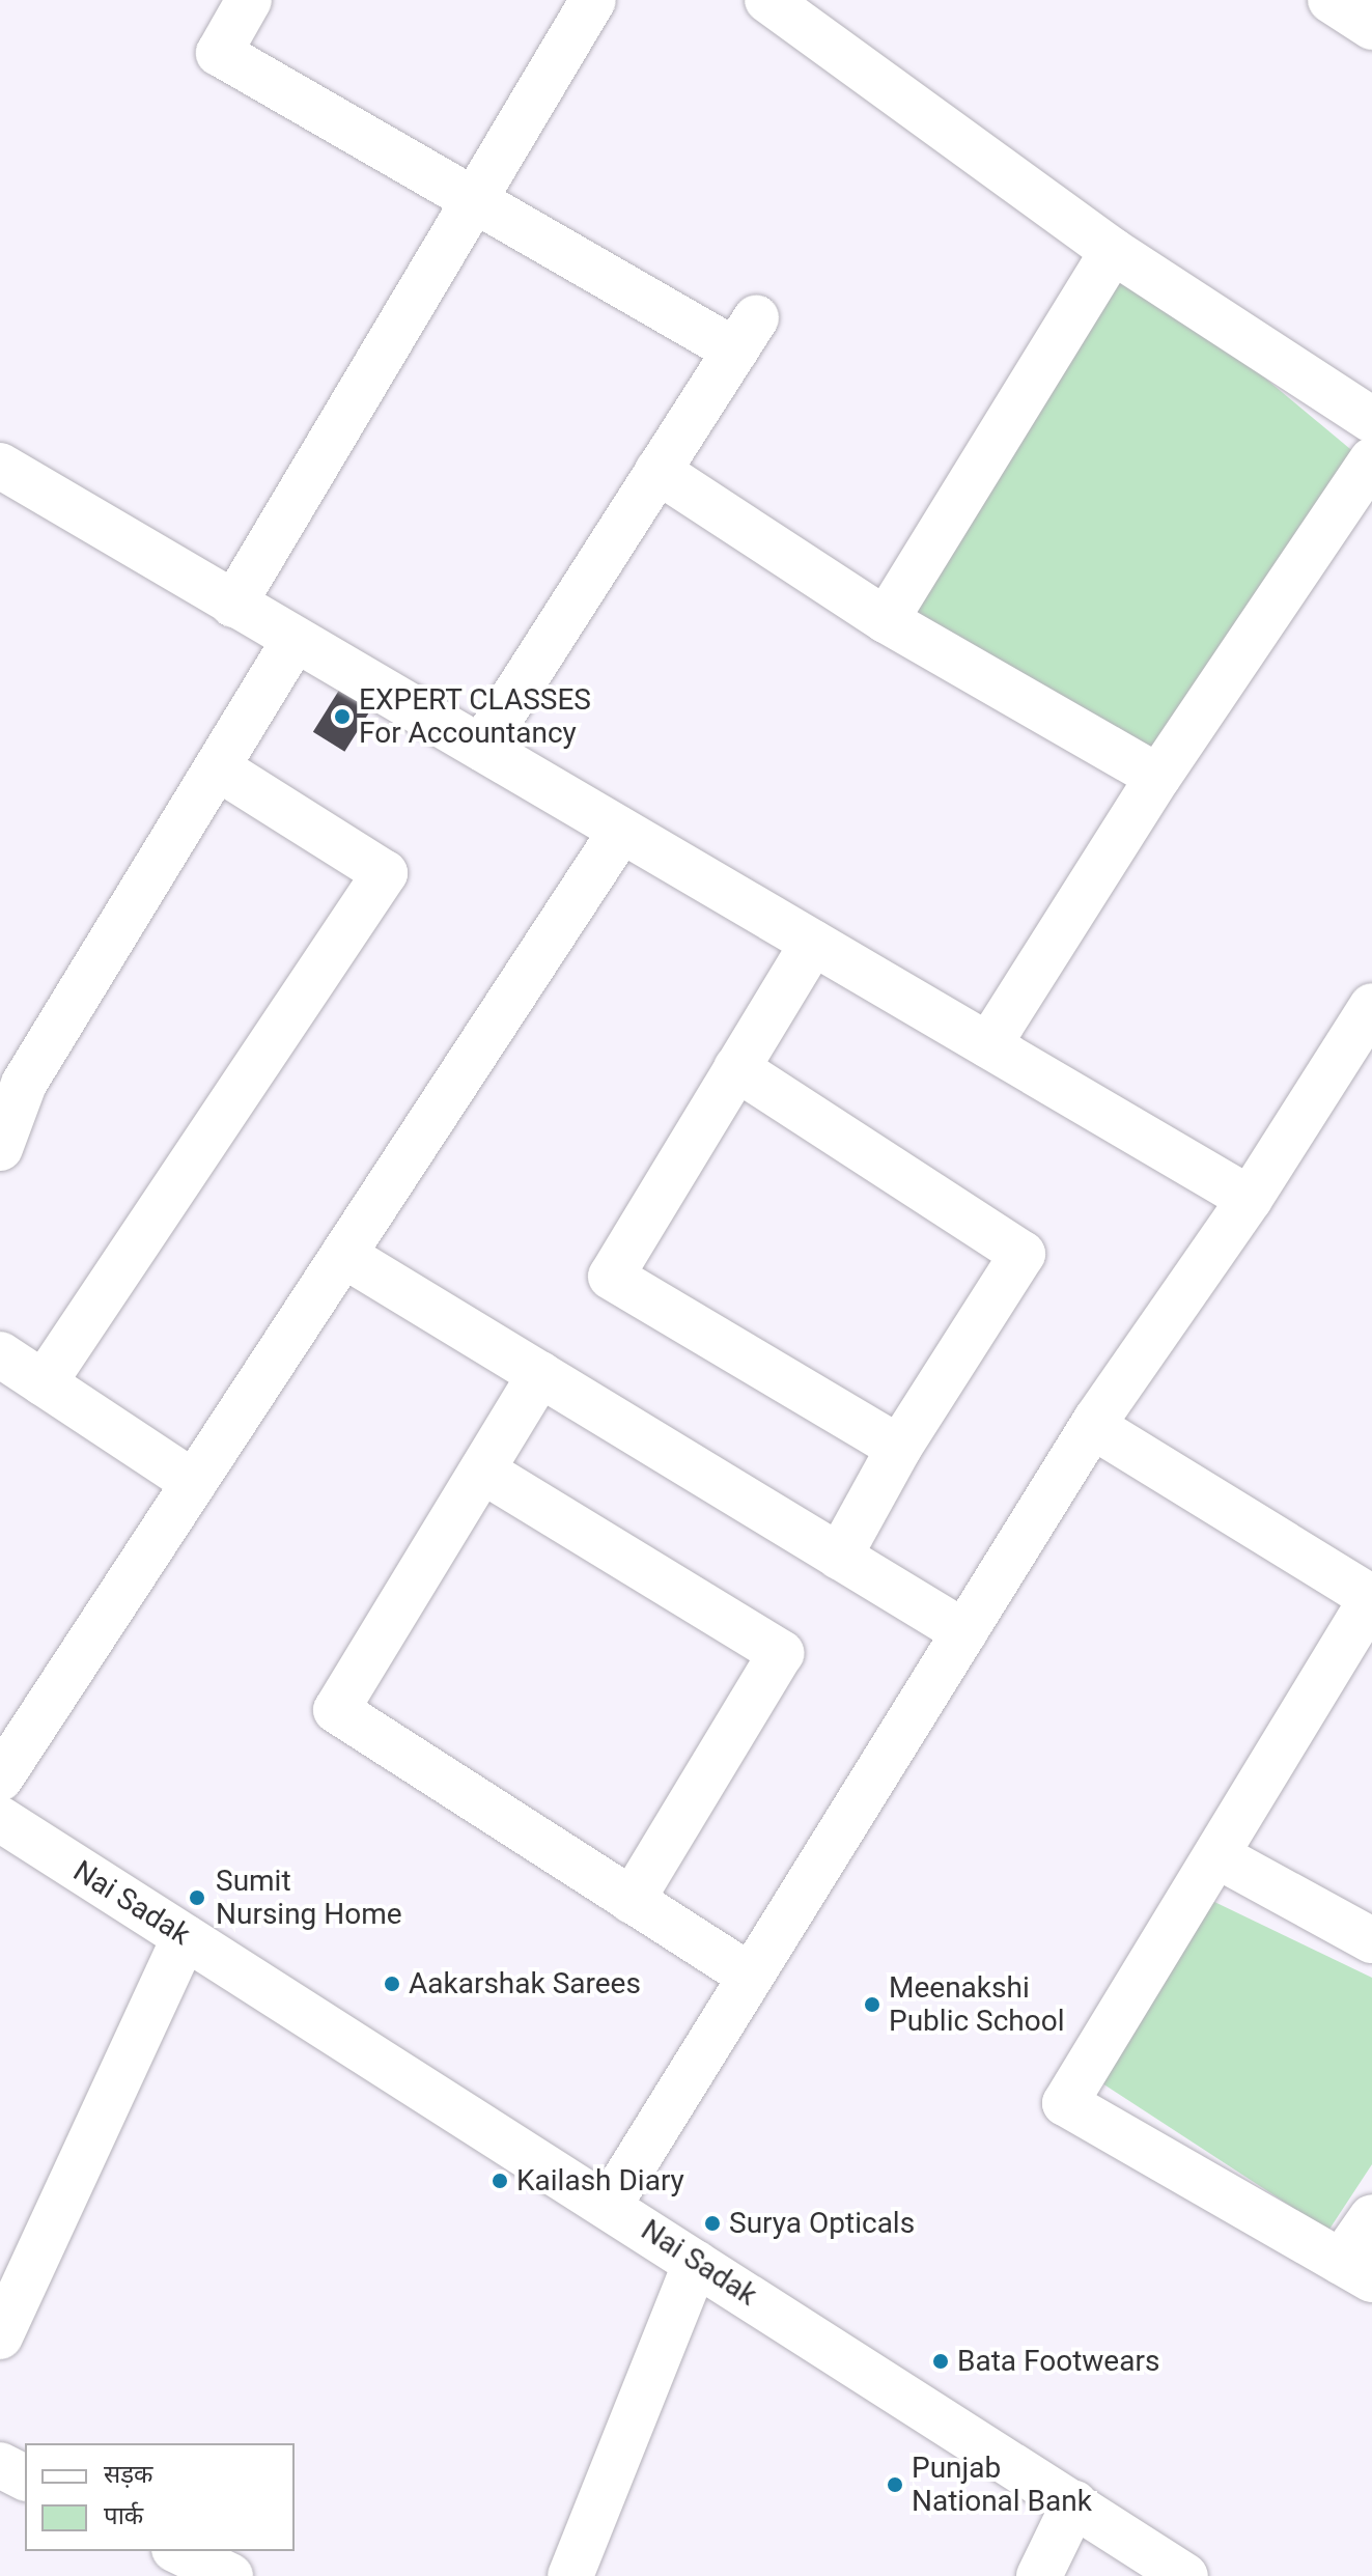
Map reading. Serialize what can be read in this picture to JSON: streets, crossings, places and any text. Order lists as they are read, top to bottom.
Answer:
{
  "streets": {
    "street": ["Nai Sadak"]
  },
  "places": [
    "EXPERT CLASSES For Accountancy",
    "Sumit Nursing Home",
    "Aakarshak Sarees",
    "Meenakshi Public School",
    "Kailash Diary",
    "Surya Opticals",
    "Bata Footwears",
    "Punjab National Bank"
  ],
  "legend": ["सड़क", "पार्क"]
}
